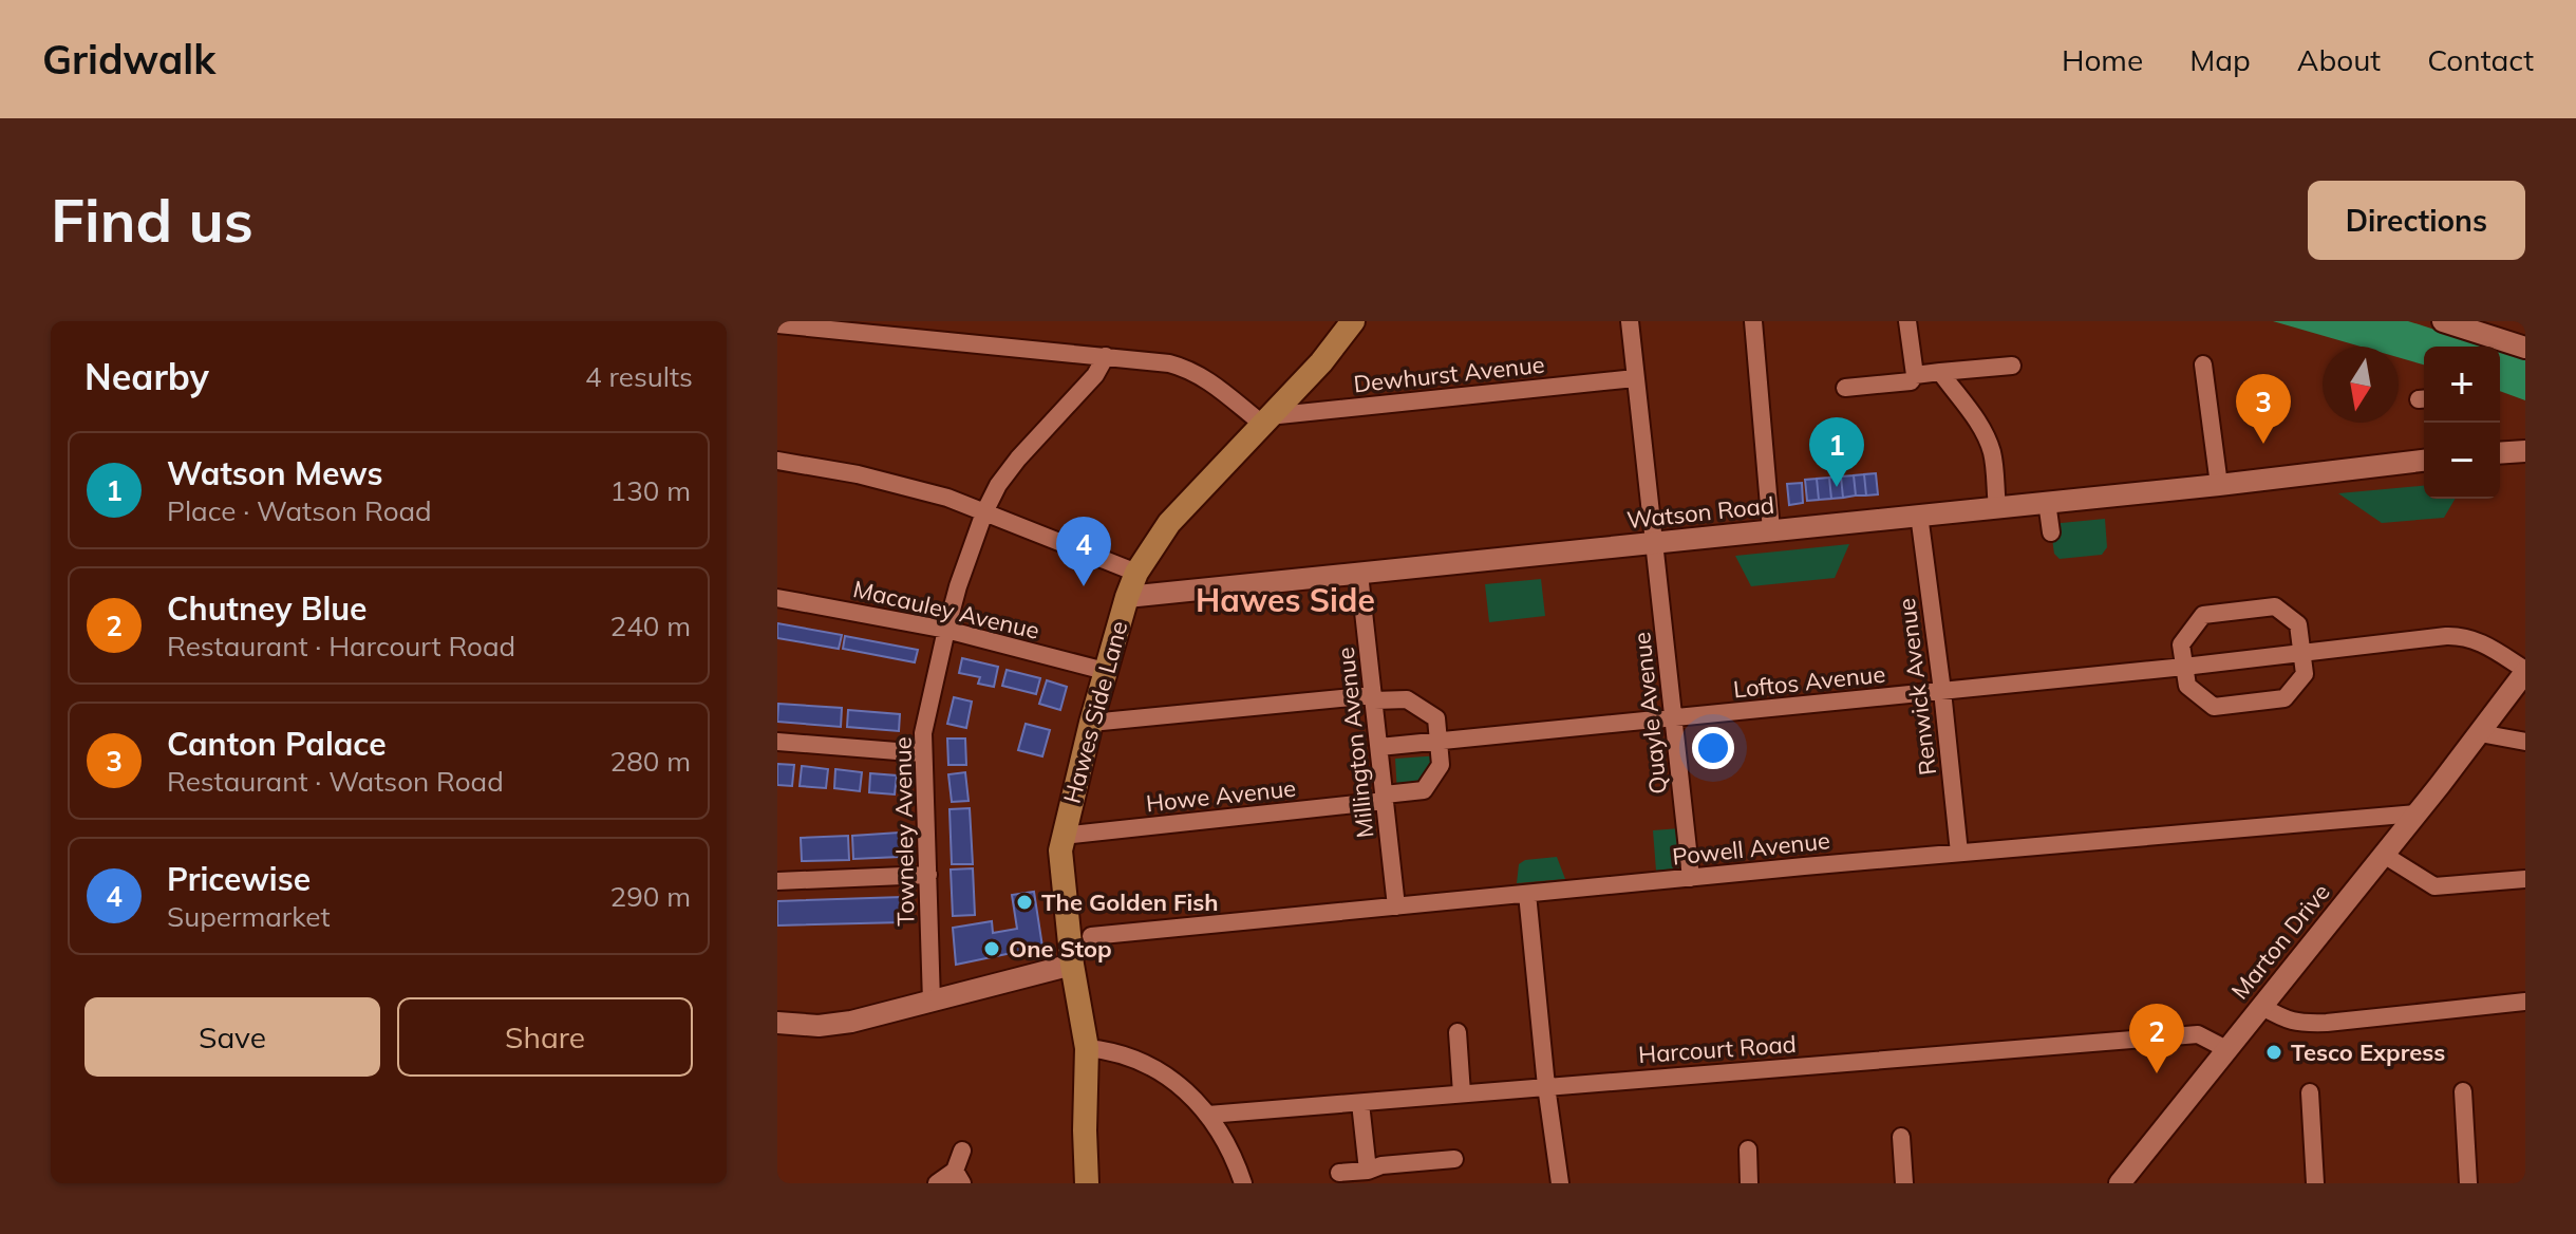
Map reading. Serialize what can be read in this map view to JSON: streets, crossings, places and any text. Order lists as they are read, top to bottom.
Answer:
{
  "streets": {
    "main road": ["Hawes Side Lane"],
    "street": [
      "Dewhurst Avenue",
      "Watson Road",
      "Macauley Avenue",
      "Loftos Avenue",
      "Renwick Avenue",
      "Quayle Avenue",
      "Millington Avenue",
      "Howe Avenue",
      "Towneley Avenue",
      "Powell Avenue",
      "Marton Drive",
      "Harcourt Road"
    ]
  },
  "crossings": [
    ["Dewhurst Avenue", "Hawes Side Lane"],
    ["Dewhurst Avenue", "Quayle Avenue"],
    ["Watson Road", "Renwick Avenue"],
    ["Watson Road", "Hawes Side Lane"],
    ["Watson Road", "Quayle Avenue"],
    ["Watson Road", "Millington Avenue"],
    ["Macauley Avenue", "Hawes Side Lane"],
    ["Macauley Avenue", "Towneley Avenue"],
    ["Loftos Avenue", "Renwick Avenue"],
    ["Loftos Avenue", "Quayle Avenue"],
    ["Loftos Avenue", "Millington Avenue"],
    ["Loftos Avenue", "Marton Drive"],
    ["Renwick Avenue", "Powell Avenue"],
    ["Hawes Side Lane", "Howe Avenue"],
    ["Quayle Avenue", "Powell Avenue"],
    ["Millington Avenue", "Howe Avenue"],
    ["Millington Avenue", "Powell Avenue"],
    ["Powell Avenue", "Marton Drive"],
    ["Marton Drive", "Harcourt Road"]
  ],
  "districts": ["Hawes Side"],
  "places": ["The Golden Fish", "One Stop", "Tesco Express"],
  "north": "bottom",
  "page": {
    "header": "Gridwalk",
    "nav": [
      "Home",
      "Map",
      "About",
      "Contact"
    ],
    "buttons": [
      "Directions",
      ["Save", "Share"]
    ],
    "title": "Find us",
    "heading": ["Nearby", "4 results"],
    "map_buttons": ["+", "−"],
    "pins": [
      "3",
      "1",
      "4",
      "2"
    ],
    "list": [
      {
        "mark": "1",
        "name": "Watson Mews",
        "note": "Place · Watson Road",
        "value": "130 m"
      },
      {
        "mark": "2",
        "name": "Chutney Blue",
        "note": "Restaurant · Harcourt Road",
        "value": "240 m"
      },
      {
        "mark": "3",
        "name": "Canton Palace",
        "note": "Restaurant · Watson Road",
        "value": "280 m"
      },
      {
        "mark": "4",
        "name": "Pricewise",
        "note": "Supermarket",
        "value": "290 m"
      }
    ]
  }
}
